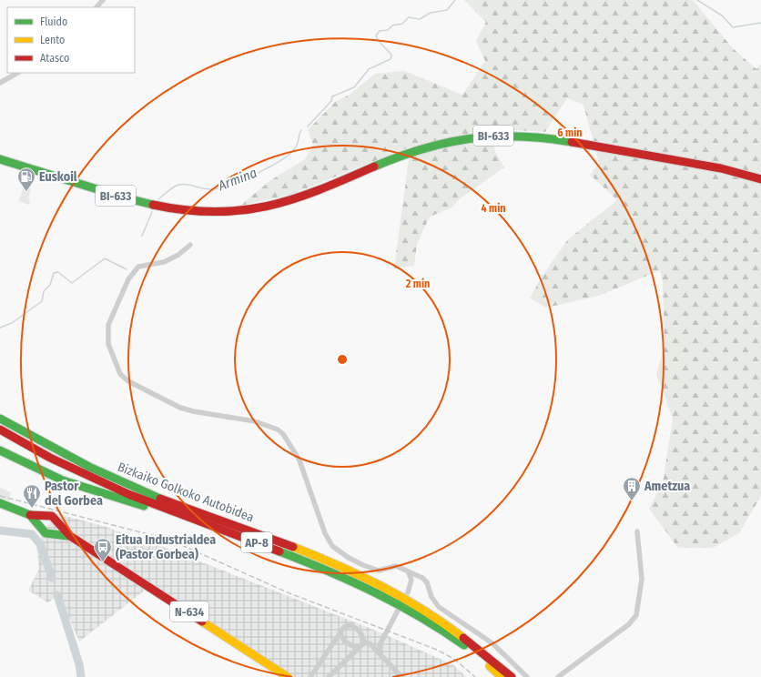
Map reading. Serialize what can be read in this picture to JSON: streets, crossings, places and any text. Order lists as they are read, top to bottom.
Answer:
{
  "streets": {
    "main road": [
      "BI-633",
      "Bizkaiko Golkoko Autobidea",
      "AP-8",
      "N-634"
    ]
  },
  "water": ["Armina"],
  "places": {
    "fuel station": ["Euskoil"],
    "building": ["Ametzua"],
    "restaurant": ["Pastor del Gorbea"],
    "bus stop": ["Eitua Industrialdea (Pastor Gorbea)"]
  },
  "legend": ["Fluido", "Lento", "Atasco"],
  "rings": ["6 min", "4 min", "2 min"]
}
